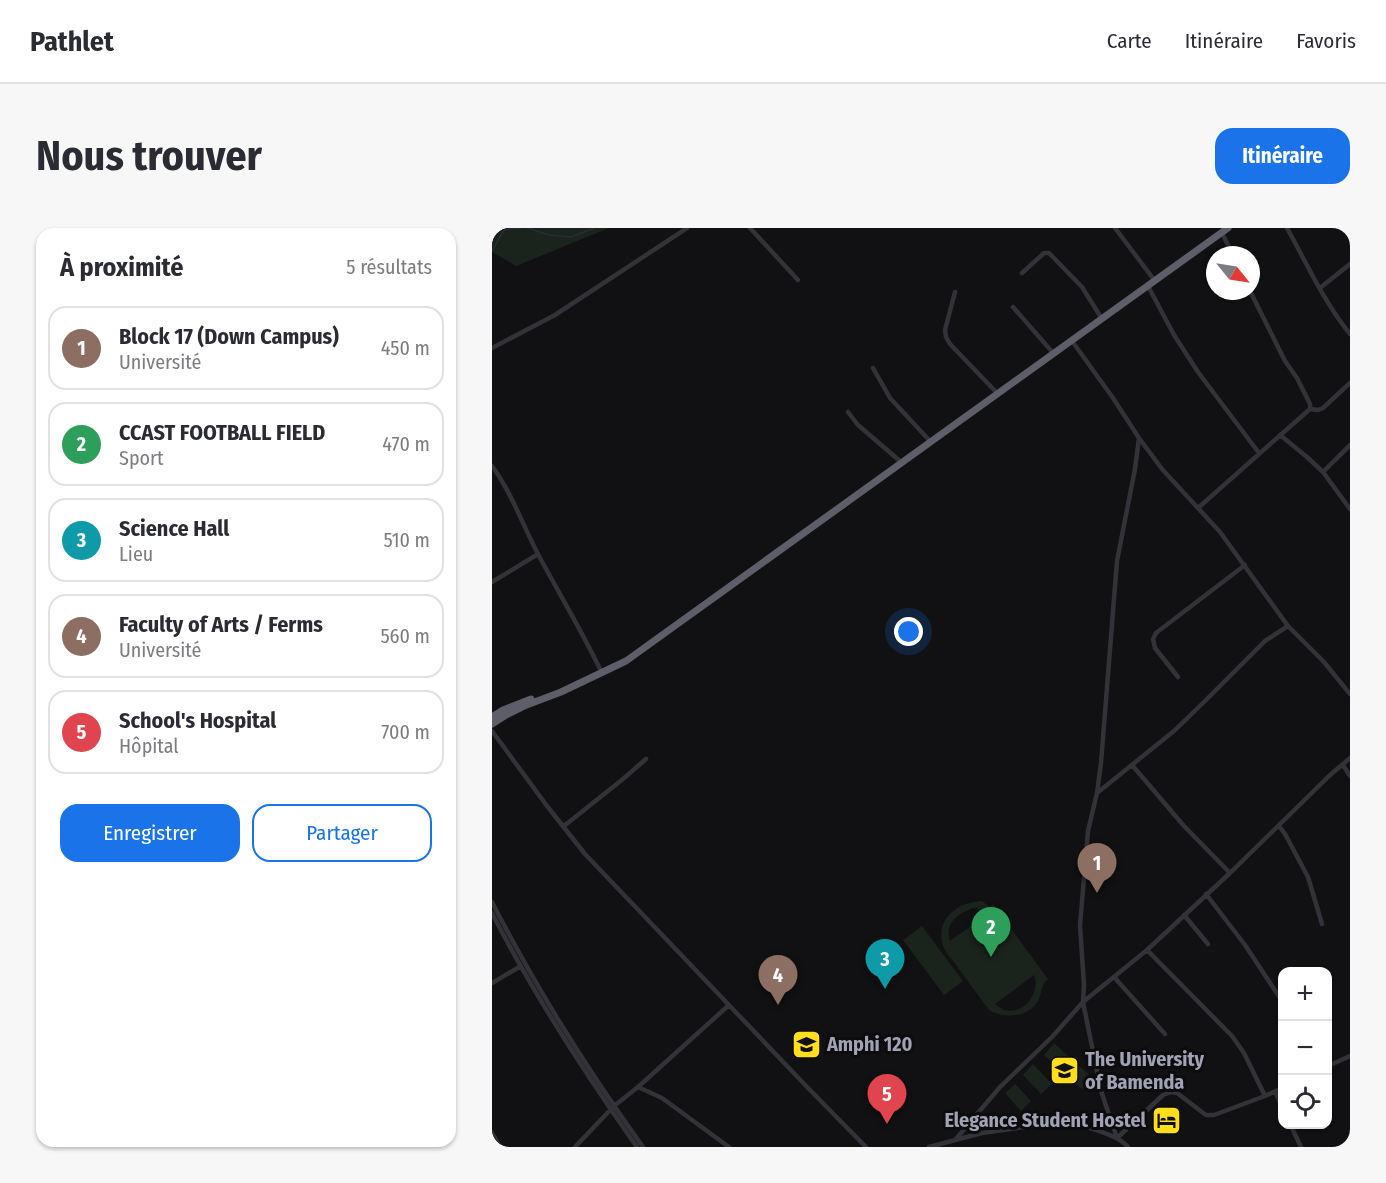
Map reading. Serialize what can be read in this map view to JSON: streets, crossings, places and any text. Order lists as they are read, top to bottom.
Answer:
{
  "places": {
    "school or university": ["Amphi 120", "The University of Bamenda"],
    "hotel": ["Elegance Student Hostel"]
  },
  "north": "bottom right",
  "page": {
    "header": "Pathlet",
    "nav": ["Carte", "Itinéraire", "Favoris"],
    "buttons": [
      "Itinéraire",
      ["Enregistrer", "Partager"]
    ],
    "title": "Nous trouver",
    "heading": ["À proximité", "5 résultats"],
    "list": [
      {
        "mark": "1",
        "name": "Block 17 (Down Campus)",
        "note": "Université",
        "value": "450 m"
      },
      {
        "mark": "2",
        "name": "CCAST FOOTBALL FIELD",
        "note": "Sport",
        "value": "470 m"
      },
      {
        "mark": "3",
        "name": "Science Hall",
        "note": "Lieu",
        "value": "510 m"
      },
      {
        "mark": "4",
        "name": "Faculty of Arts / Ferms",
        "note": "Université",
        "value": "560 m"
      },
      {
        "mark": "5",
        "name": "School's Hospital",
        "note": "Hôpital",
        "value": "700 m"
      }
    ],
    "pins": [
      "1",
      "2",
      "3",
      "4",
      "5"
    ],
    "map_buttons": ["+", "−"]
  }
}
